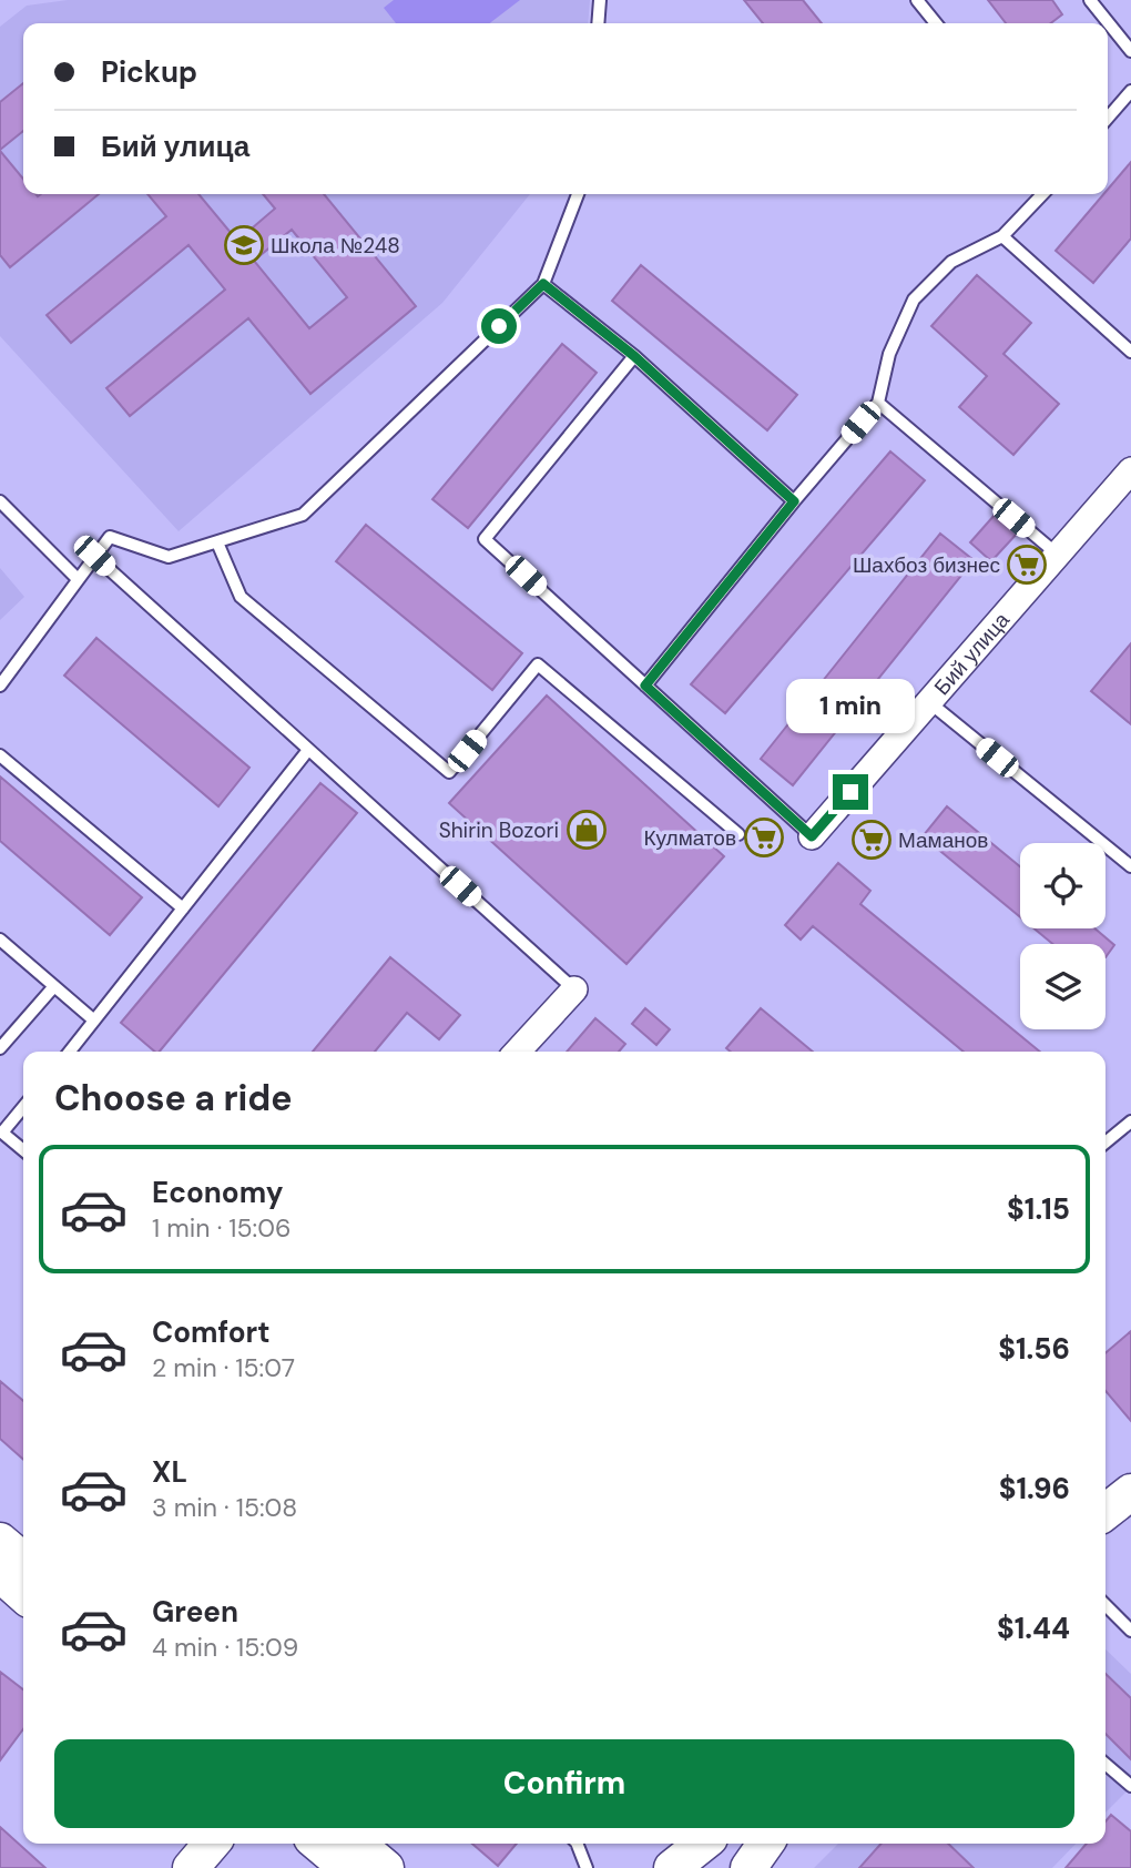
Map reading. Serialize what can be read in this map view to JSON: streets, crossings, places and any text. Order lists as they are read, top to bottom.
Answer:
{
  "streets": {
    "street": ["Бий улица"]
  },
  "places": {
    "school or university": ["Школа №248"],
    "supermarket": ["Шахбоз бизнес", "Кулматов", "Маманов"],
    "shop": ["Shirin Bozori"]
  },
  "page": {
    "banner": ["Pickup", "Бий улица"],
    "bubble": "1 min",
    "heading": "Choose a ride",
    "list": [
      {
        "name": "Economy",
        "note": "1 min · 15:06",
        "value": "$1.15"
      },
      {
        "name": "Comfort",
        "note": "2 min · 15:07",
        "value": "$1.56"
      },
      {
        "name": "XL",
        "note": "3 min · 15:08",
        "value": "$1.96"
      },
      {
        "name": "Green",
        "note": "4 min · 15:09",
        "value": "$1.44"
      }
    ],
    "buttons": "Confirm"
  }
}
